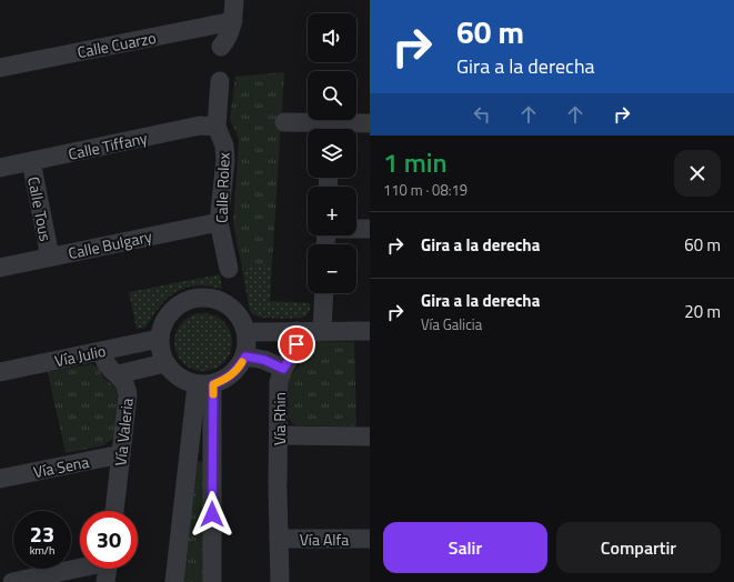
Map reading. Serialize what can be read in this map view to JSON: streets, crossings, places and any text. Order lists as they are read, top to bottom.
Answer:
{
  "streets": {
    "street": [
      "Calle Cuarzo",
      "Calle Tiffany",
      "Calle Rolex",
      "Calle Tous",
      "Calle Bulgary",
      "Vía Julio",
      "Vía Rhin",
      "Vía Valeria",
      "Vía Sena",
      "Vía Alfa"
    ]
  },
  "crossings": [
    ["Calle Tiffany", "Calle Rolex"],
    ["Calle Tiffany", "Calle Tous"],
    ["Calle Rolex", "Calle Bulgary"],
    ["Calle Tous", "Calle Bulgary"],
    ["Vía Julio", "Vía Valeria"],
    ["Vía Rhin", "Vía Alfa"],
    ["Vía Valeria", "Vía Sena"]
  ],
  "page": {
    "turn": ["60 m", "Gira a la derecha"],
    "map_buttons": ["+", "−"],
    "heading": ["1 min", "110 m · 08:19"],
    "list": [
      {
        "name": "Gira a la derecha",
        "value": "60 m"
      },
      {
        "name": "Gira a la derecha",
        "note": "Vía Galicia",
        "value": "20 m"
      }
    ],
    "speed": "23 km/h",
    "limit": "30",
    "buttons": ["Salir", "Compartir"]
  }
}
